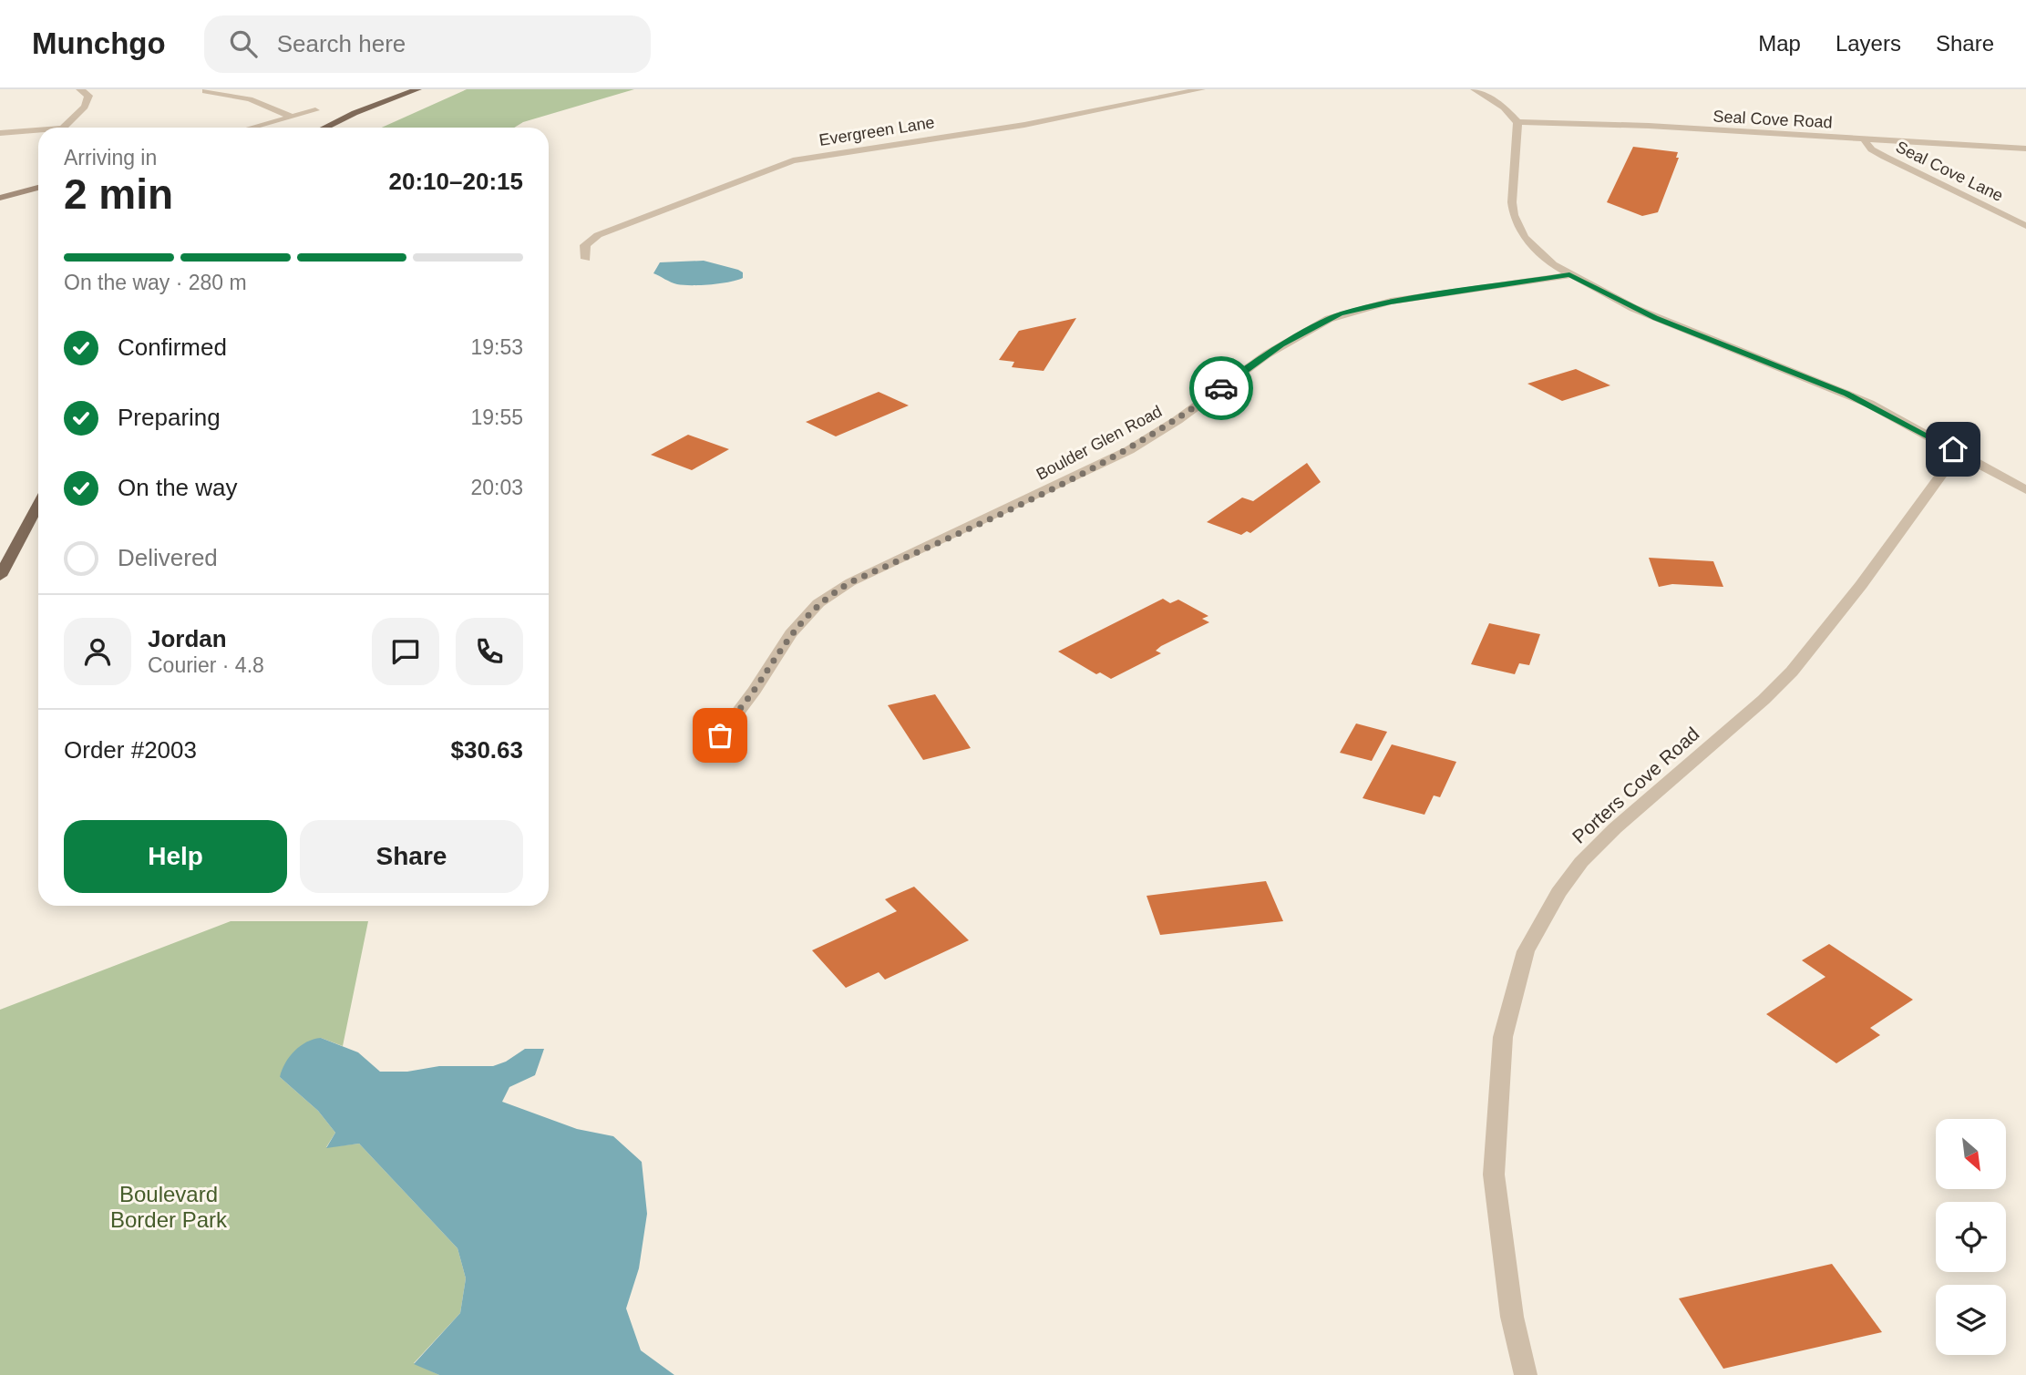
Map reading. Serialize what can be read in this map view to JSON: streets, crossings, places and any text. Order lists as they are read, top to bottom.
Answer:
{
  "streets": {
    "street": [
      "Seal Cove Road",
      "Evergreen Lane",
      "Seal Cove Lane",
      "Boulder Glen Road",
      "Porters Cove Road"
    ]
  },
  "crossings": [
    ["Seal Cove Road", "Seal Cove Lane"]
  ],
  "parks": ["Boulevard Border Park"],
  "north": "bottom right",
  "page": {
    "header": "Munchgo",
    "search": "Search here",
    "nav": ["Map", "Layers", "Share"],
    "heading": ["2 min", "Arriving in", "20:10–20:15"],
    "panel": [
      "Jordan",
      "Courier · 4.8",
      "Order #2003",
      "$30.63"
    ],
    "bar": "On the way · 280 m",
    "list": [
      ["Confirmed", "19:53"],
      ["Preparing", "19:55"],
      ["On the way", "20:03"],
      "Delivered"
    ],
    "buttons": ["Help", "Share"]
  }
}
